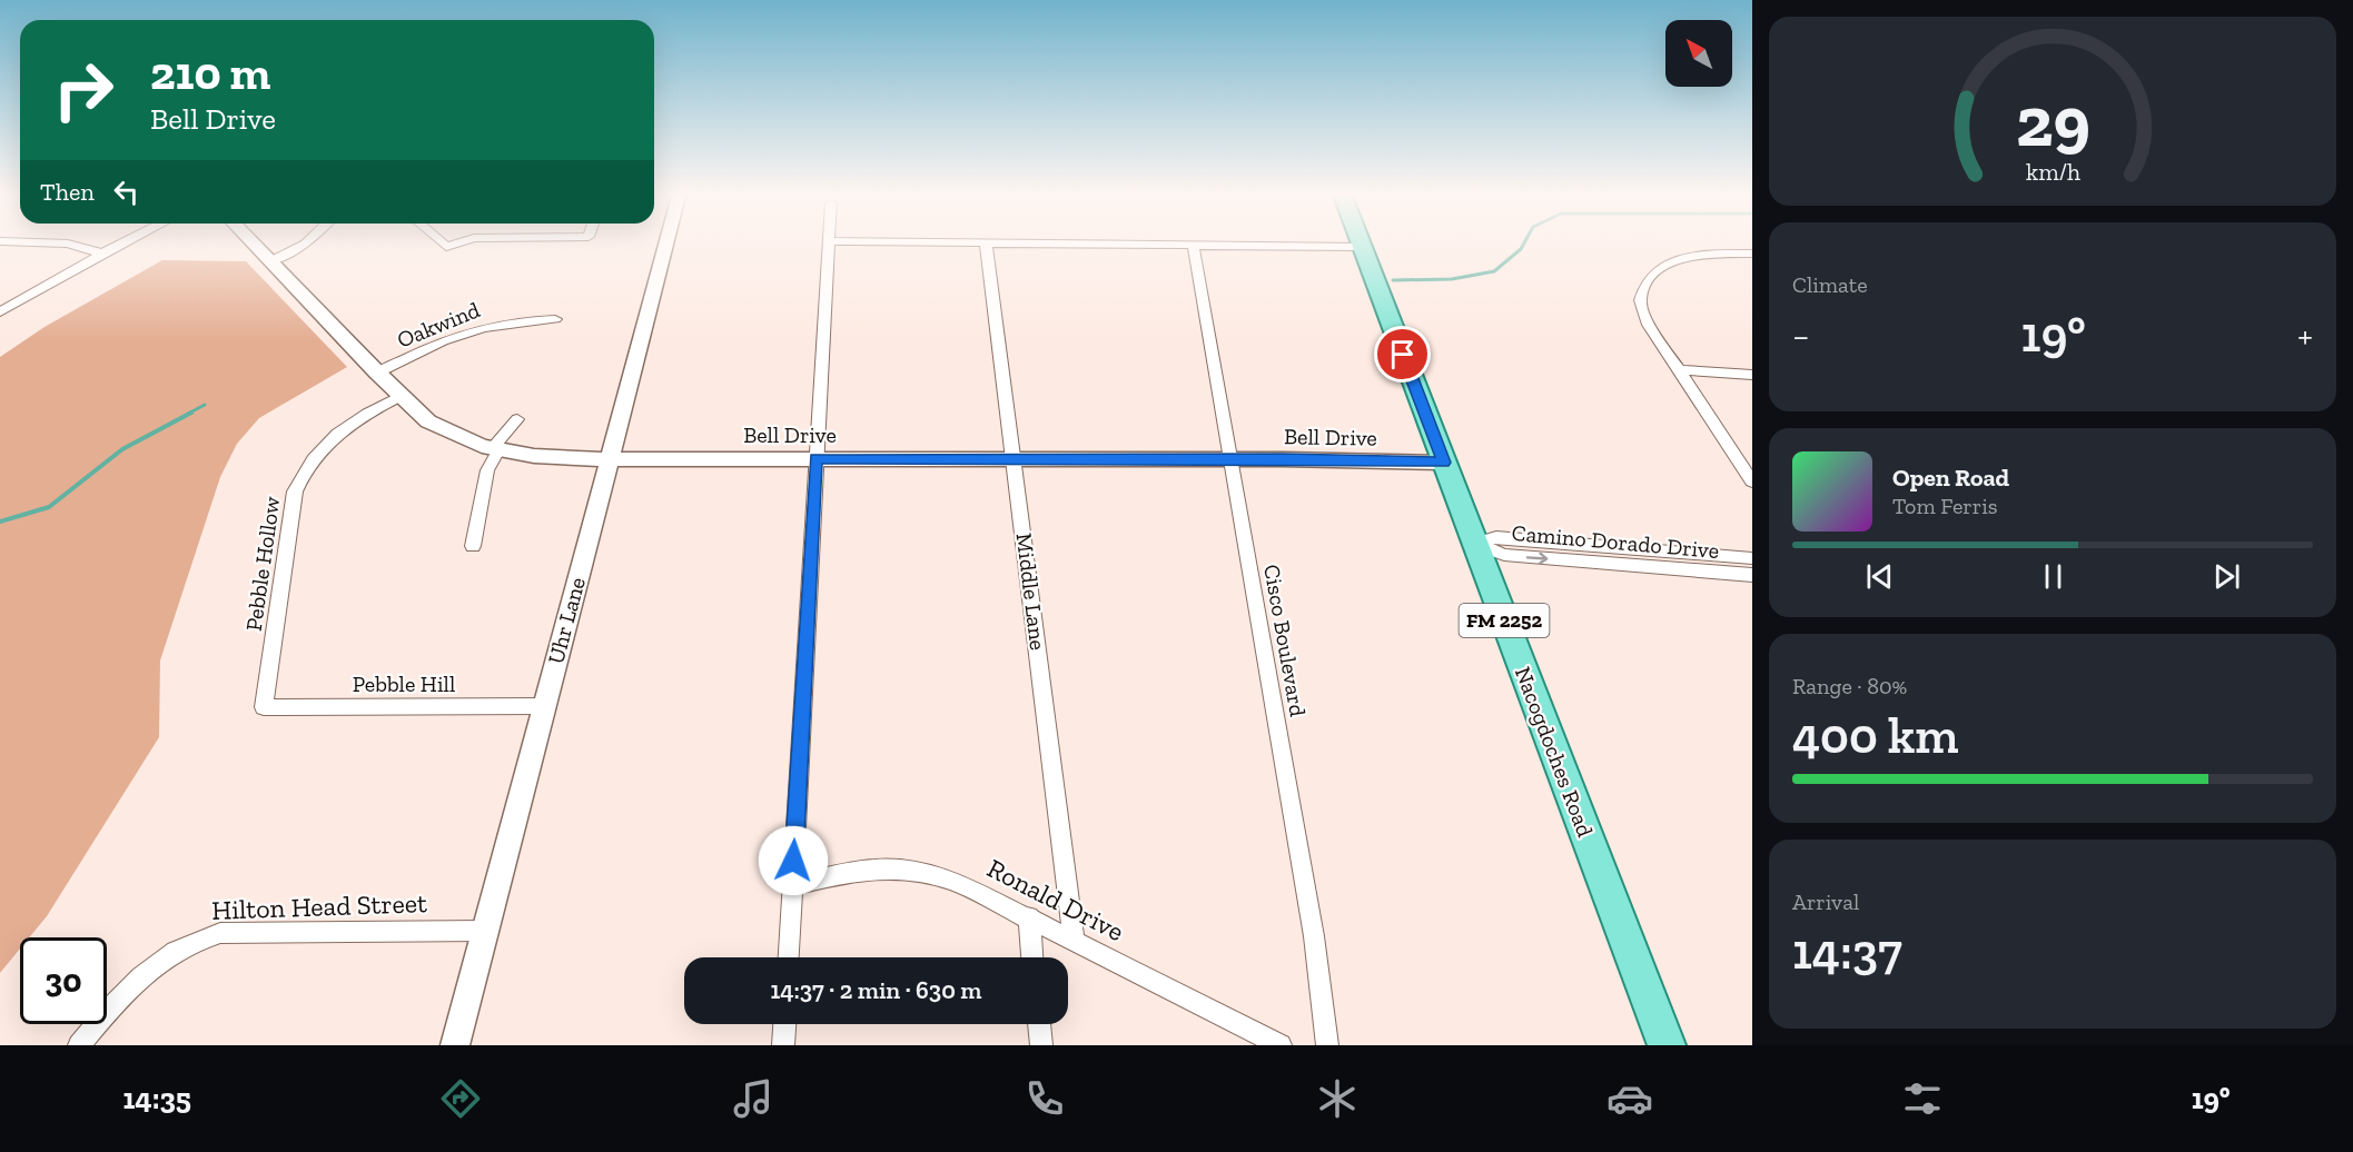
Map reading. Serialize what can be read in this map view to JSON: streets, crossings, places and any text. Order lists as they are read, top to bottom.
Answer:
{
  "streets": {
    "main road": ["FM 2252", "Nacogdoches Road"],
    "street": [
      "Oakwind",
      "Bell Drive",
      "Camino Dorado Drive",
      "Pebble Hollow",
      "Middle Lane",
      "Uhr Lane",
      "Cisco Boulevard",
      "Pebble Hill",
      "Ronald Drive",
      "Hilton Head Street"
    ]
  },
  "crossings": [
    ["Oakwind", "Bell Drive"],
    ["Bell Drive", "Pebble Hollow"],
    ["Bell Drive", "Middle Lane"],
    ["Bell Drive", "Uhr Lane"],
    ["Bell Drive", "Cisco Boulevard"],
    ["Bell Drive", "Nacogdoches Road"],
    ["Camino Dorado Drive", "Nacogdoches Road"],
    ["Pebble Hollow", "Pebble Hill"],
    ["Middle Lane", "Ronald Drive"],
    ["Uhr Lane", "Pebble Hill"],
    ["Uhr Lane", "Hilton Head Street"]
  ],
  "north": "top left",
  "page": {
    "turn": ["210 m", "Bell Drive"],
    "then": "Then",
    "tile": [
      "Climate",
      ["Range · 80%", "400 km"],
      ["Arrival", "14:37"]
    ],
    "heat": ["−", "19°", "+"],
    "song": ["Open Road", "Tom Ferris"],
    "limit": "30",
    "trip": "14:37 · 2 min · 630 m",
    "tabs": ["14:35", "19°"],
    "gauge": ["29", "km/h"]
  }
}
